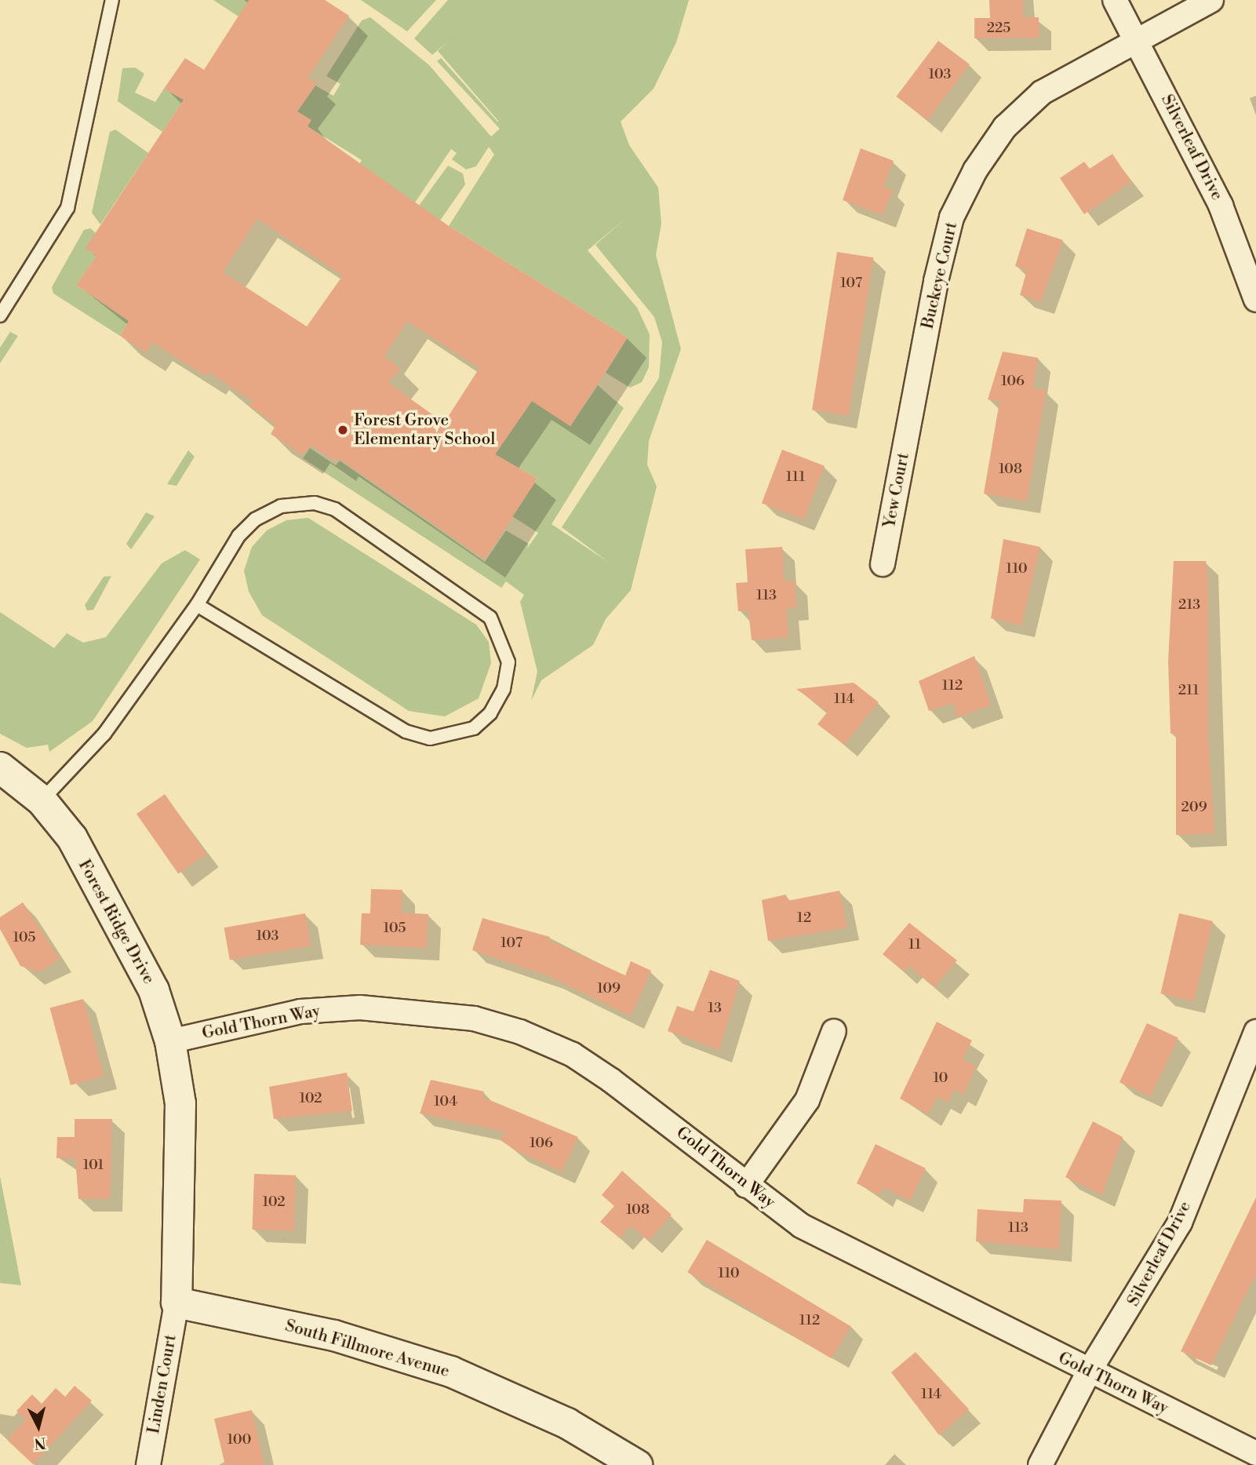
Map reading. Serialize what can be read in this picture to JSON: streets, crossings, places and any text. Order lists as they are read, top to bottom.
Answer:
{
  "streets": {
    "street": [
      "Silverleaf Drive",
      "Buckeye Court",
      "Yew Court",
      "Forest Ridge Drive",
      "Gold Thorn Way",
      "South Fillmore Avenue",
      "Linden Court"
    ]
  },
  "crossings": [
    ["Silverleaf Drive", "Buckeye Court"],
    ["Silverleaf Drive", "Gold Thorn Way"],
    ["Buckeye Court", "Yew Court"],
    ["Forest Ridge Drive", "Gold Thorn Way"],
    ["Forest Ridge Drive", "South Fillmore Avenue"],
    ["Forest Ridge Drive", "Linden Court"],
    ["South Fillmore Avenue", "Linden Court"]
  ],
  "places": ["Forest Grove Elementary School"],
  "house_numbers": [
    "225",
    "103",
    "107",
    "106",
    "108",
    "111",
    "110",
    "113",
    "213",
    "112",
    "211",
    "114",
    "209",
    "12",
    "105",
    "103",
    "105",
    "107",
    "11",
    "109",
    "13",
    "10",
    "102",
    "104",
    "106",
    "101",
    "102",
    "108",
    "113",
    "110",
    "112",
    "114",
    "100"
  ],
  "north": "bottom"
}
